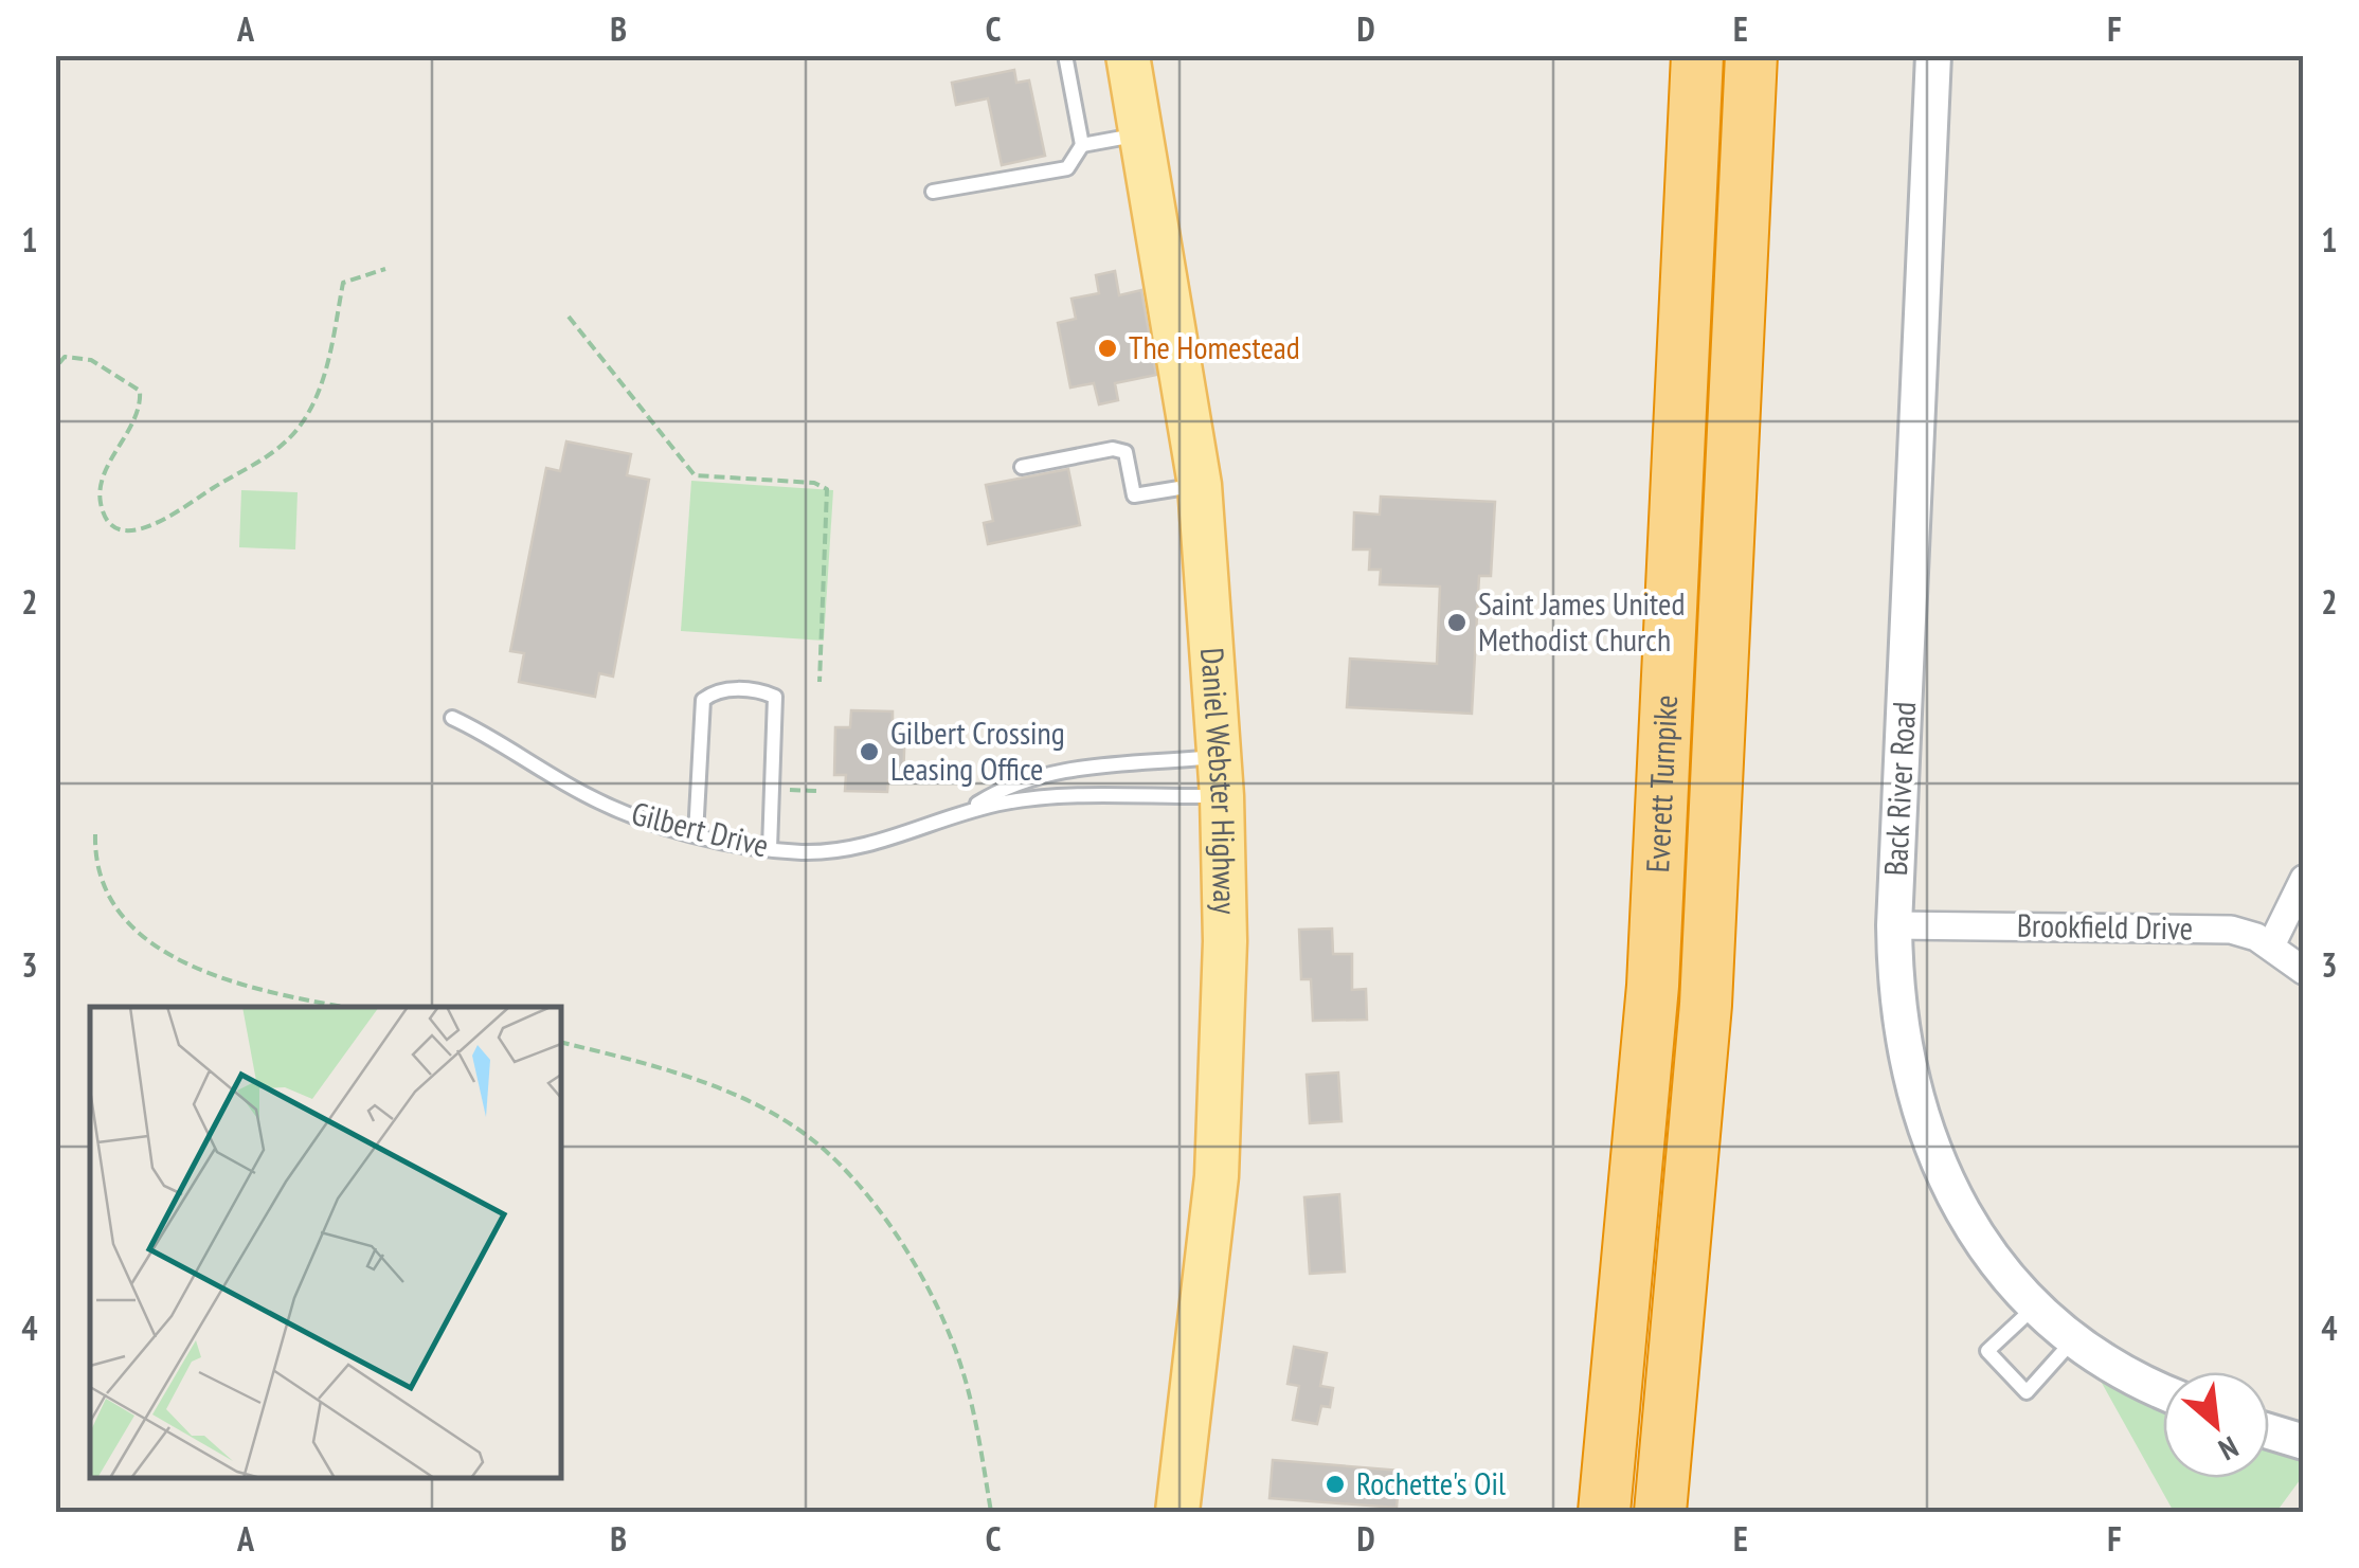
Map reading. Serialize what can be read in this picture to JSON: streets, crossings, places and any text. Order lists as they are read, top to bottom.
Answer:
{
  "streets": {
    "highway": ["Everett Turnpike"],
    "main road": ["Daniel Webster Highway"],
    "street": ["Back River Road", "Brookfield Drive"],
    "lane": ["Gilbert Drive"]
  },
  "crossings": [
    ["Daniel Webster Highway", "Gilbert Drive"],
    ["Back River Road", "Brookfield Drive"]
  ],
  "places": [
    "The Homestead",
    "Saint James United Methodist Church",
    "Gilbert Crossing Leasing Office",
    "Rochette's Oil"
  ],
  "north": "bottom right",
  "grid": {
    "columns": [
      "A",
      "B",
      "C",
      "D",
      "E",
      "F"
    ],
    "rows": [
      "1",
      "2",
      "3",
      "4"
    ]
  }
}
